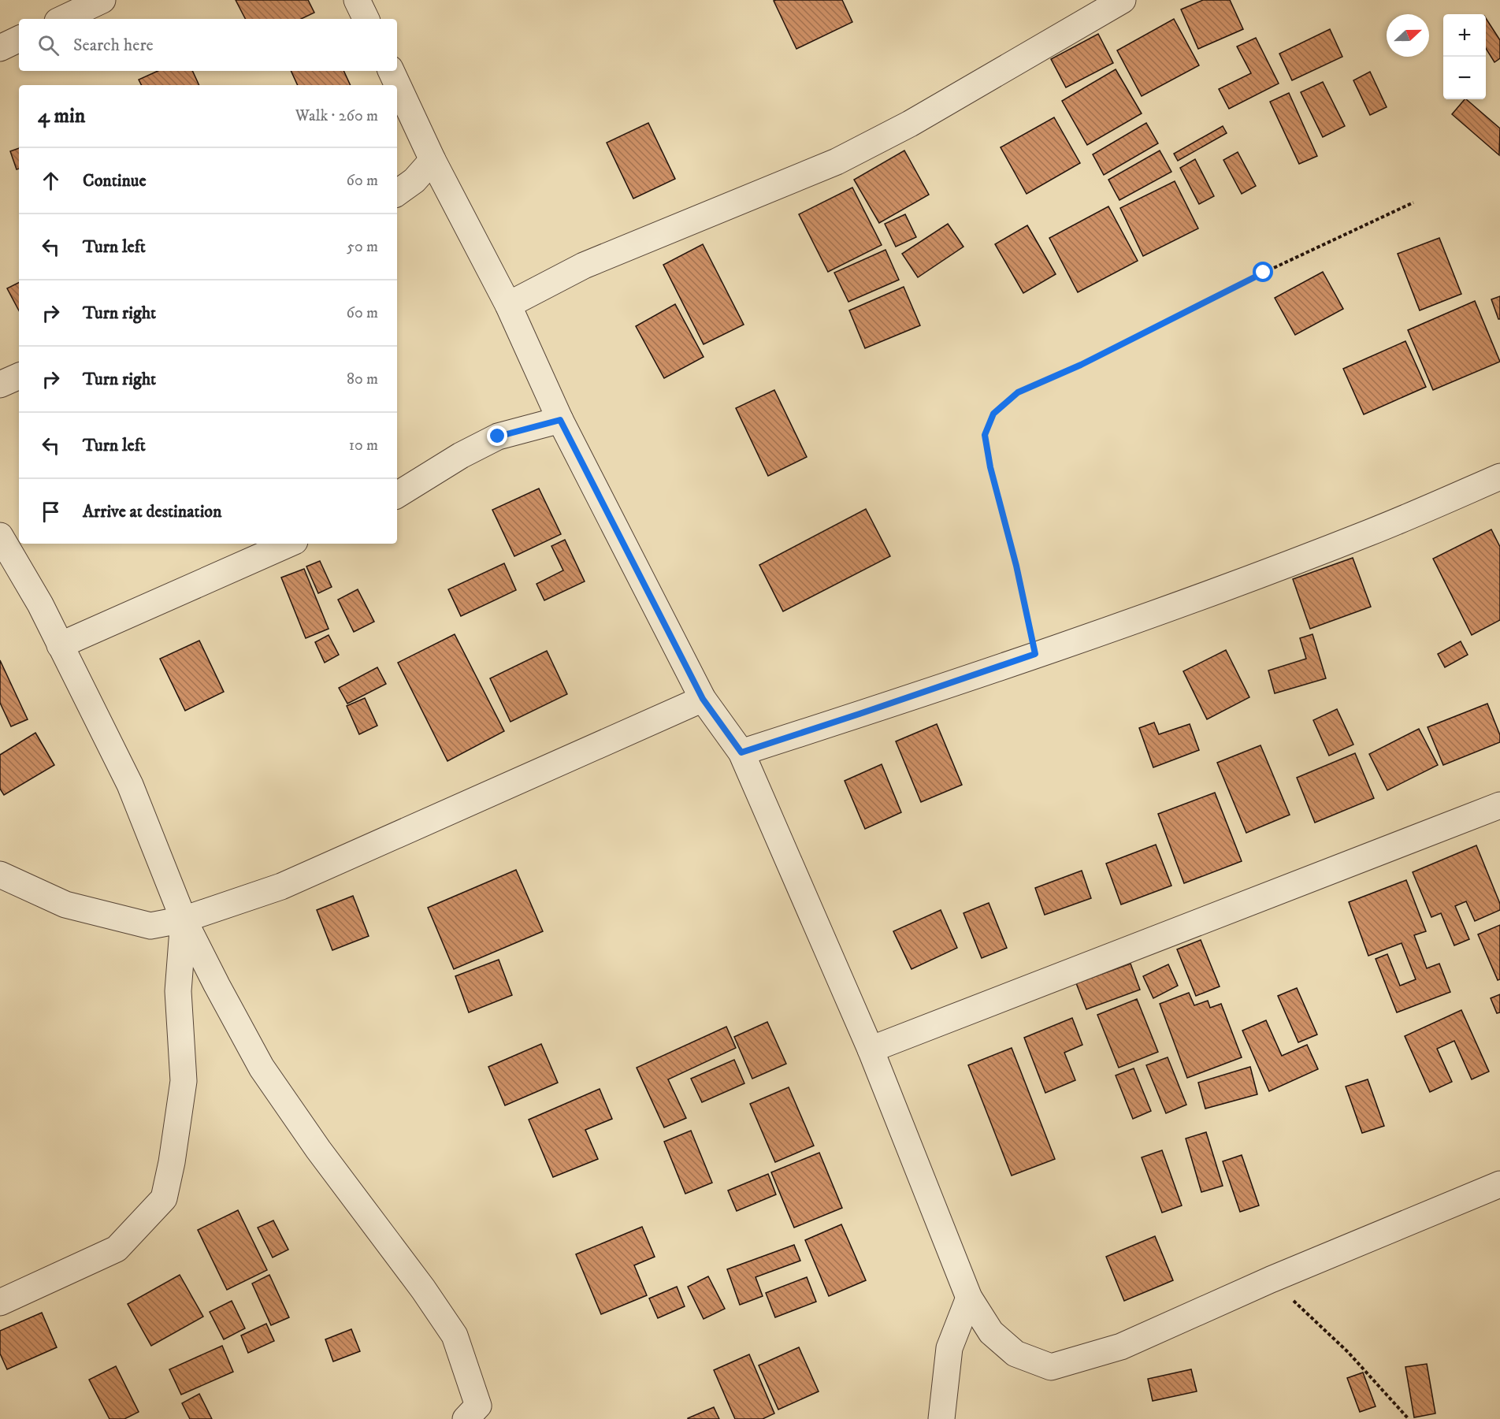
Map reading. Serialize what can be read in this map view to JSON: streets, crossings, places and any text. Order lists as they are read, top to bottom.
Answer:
{
  "north": "right",
  "page": {
    "map_buttons": ["+", "−"],
    "search": "Search here",
    "heading": ["4 min", "Walk · 260 m"],
    "list": [
      ["Continue", "60 m"],
      ["Turn left", "50 m"],
      ["Turn right", "60 m"],
      ["Turn right", "80 m"],
      ["Turn left", "10 m"],
      "Arrive at destination"
    ]
  }
}
